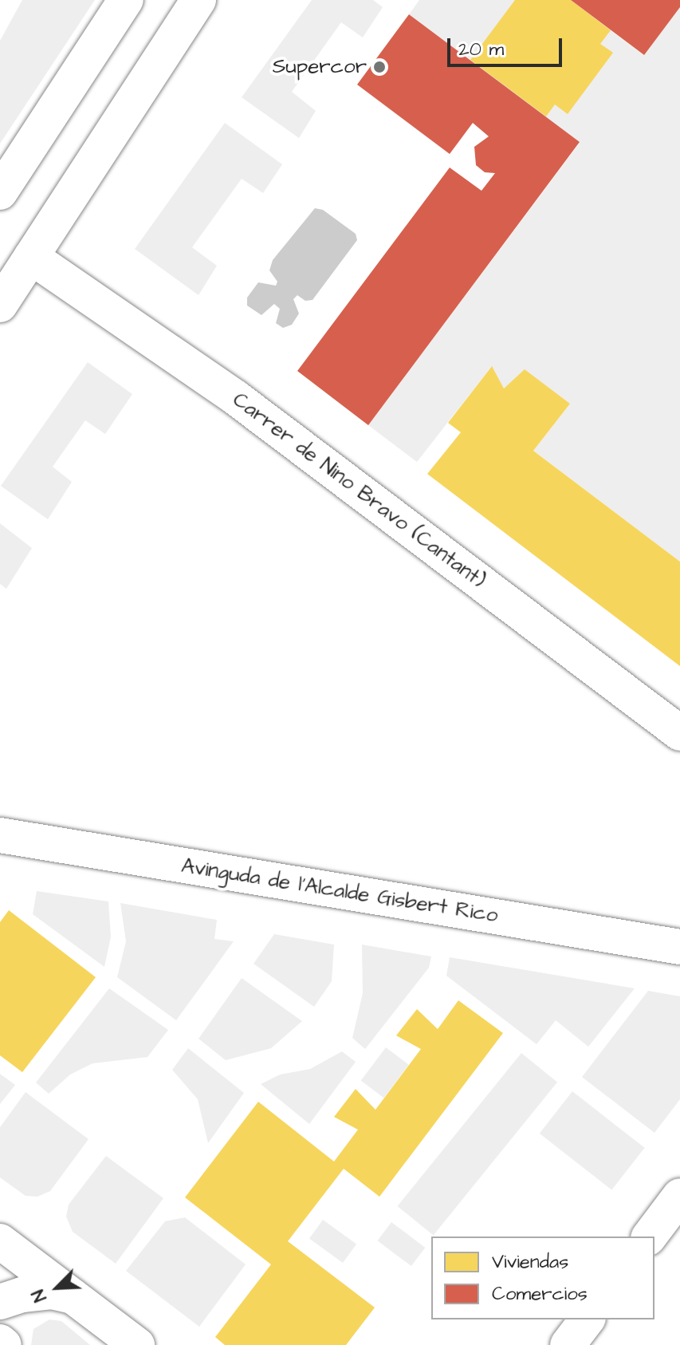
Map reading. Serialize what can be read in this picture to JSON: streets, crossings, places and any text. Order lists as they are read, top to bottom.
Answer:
{
  "streets": {
    "main road": ["Carrer de Nino Bravo (Cantant)", "Avinguda de l'Alcalde Gisbert Rico"]
  },
  "places": ["Supercor"],
  "legend": ["Viviendas", "Comercios"],
  "scale_bar": "20 m",
  "north": "bottom left"
}
